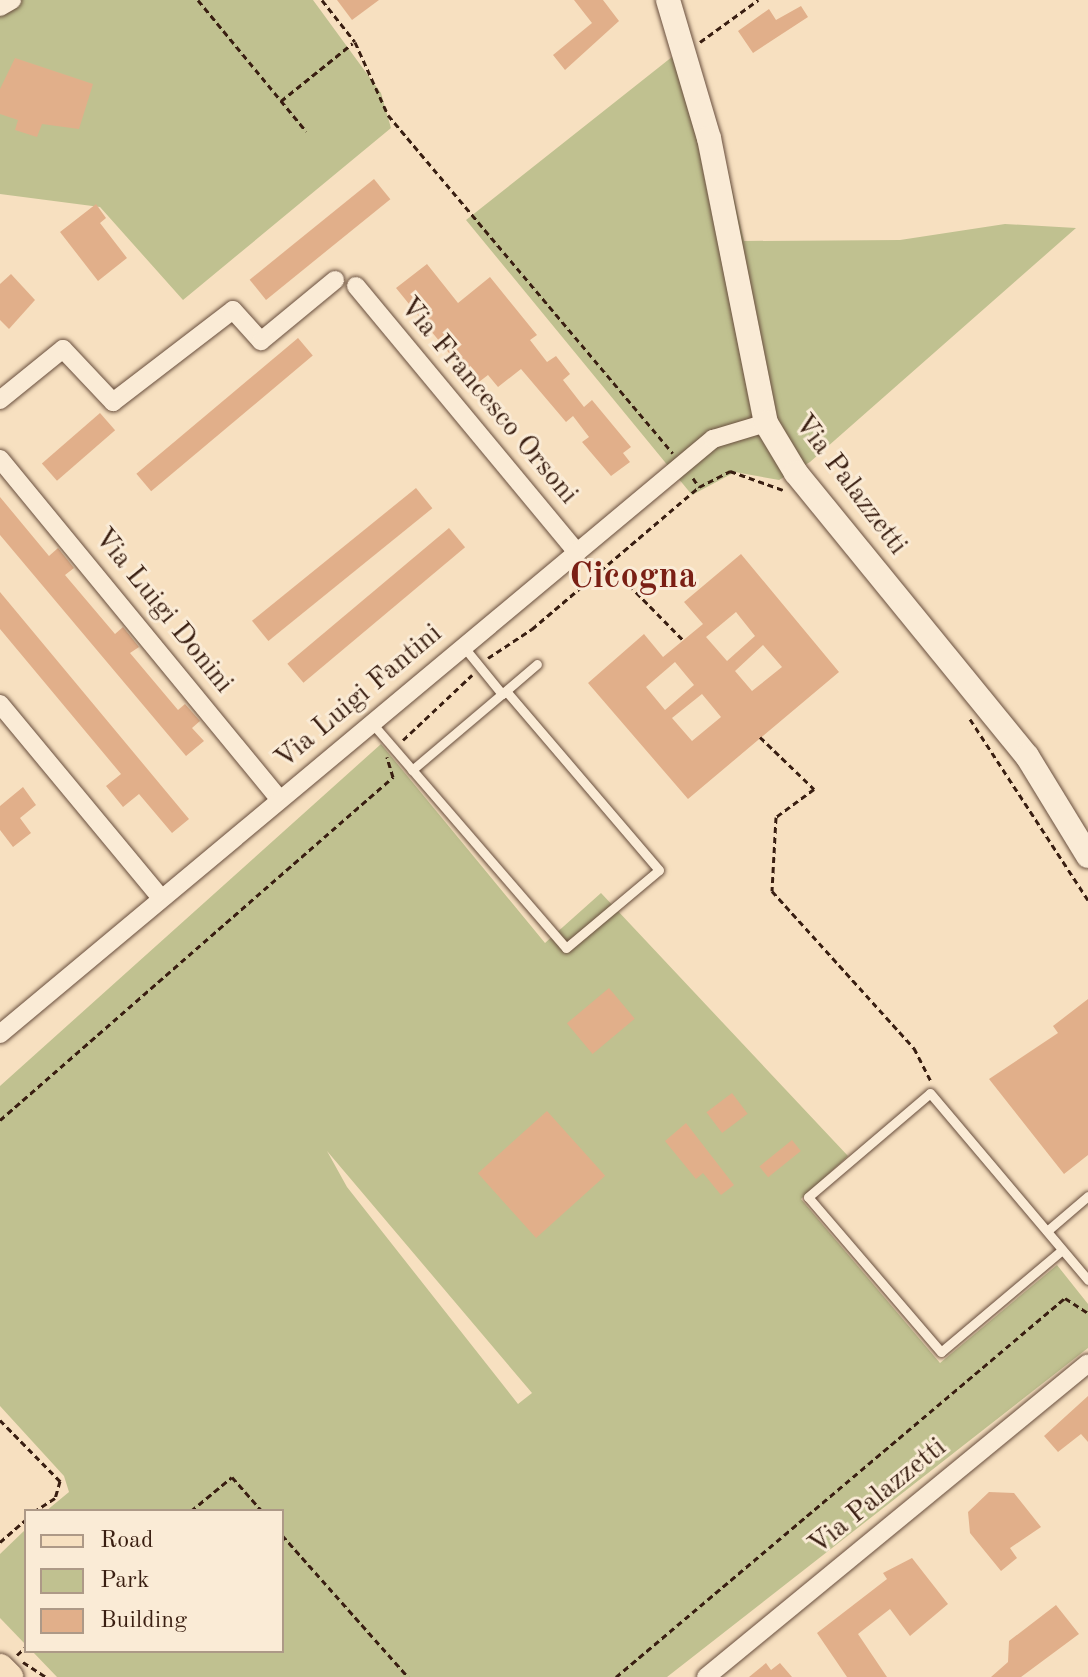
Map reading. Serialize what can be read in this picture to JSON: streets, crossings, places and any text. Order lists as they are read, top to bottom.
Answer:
{
  "streets": {
    "main road": ["Via Palazzetti"],
    "street": ["Via Francesco Orsoni", "Via Luigi Donini", "Via Luigi Fantini"]
  },
  "crossings": [
    ["Via Francesco Orsoni", "Via Luigi Fantini"],
    ["Via Palazzetti", "Via Luigi Fantini"],
    ["Via Luigi Donini", "Via Luigi Fantini"]
  ],
  "districts": ["Cicogna"],
  "legend": ["Road", "Park", "Building"]
}
